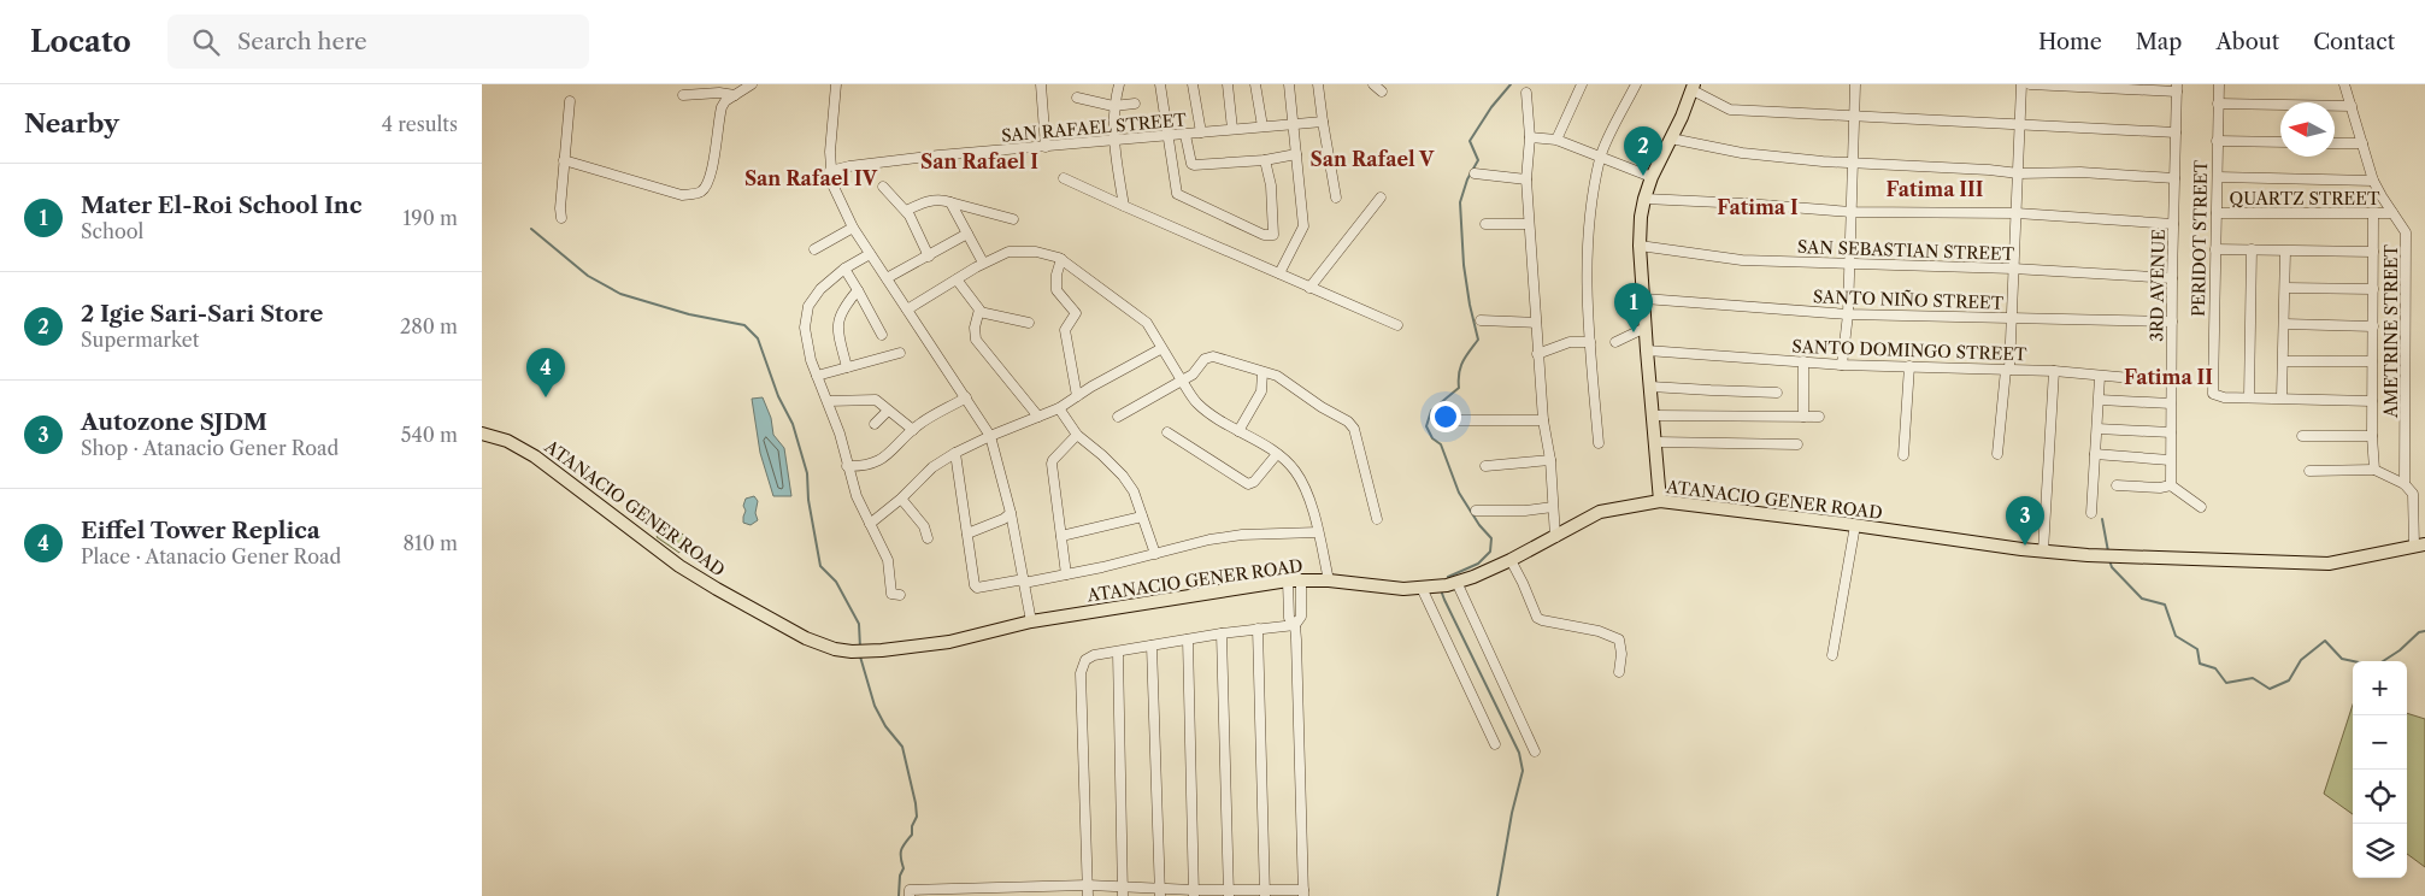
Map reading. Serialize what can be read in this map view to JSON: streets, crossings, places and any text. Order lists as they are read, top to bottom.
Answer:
{
  "streets": {
    "main road": ["ATANACIO GENER ROAD"],
    "street": [
      "SAN RAFAEL STREET",
      "QUARTZ STREET",
      "PERIDOT STREET",
      "SAN SEBASTIAN STREET",
      "3RD AVENUE",
      "SANTO NIÑO STREET",
      "AMETRINE STREET",
      "SANTO DOMINGO STREET"
    ]
  },
  "crossings": [
    ["QUARTZ STREET", "PERIDOT STREET"],
    ["QUARTZ STREET", "AMETRINE STREET"],
    ["SAN SEBASTIAN STREET", "3RD AVENUE"],
    ["3RD AVENUE", "SANTO NIÑO STREET"],
    ["3RD AVENUE", "SANTO DOMINGO STREET"],
    ["AMETRINE STREET", "ATANACIO GENER ROAD"]
  ],
  "districts": [
    "San Rafael V",
    "San Rafael I",
    "San Rafael IV",
    "Fatima III",
    "Fatima I",
    "Fatima II"
  ],
  "north": "left",
  "page": {
    "header": "Locato",
    "search": "Search here",
    "nav": [
      "Home",
      "Map",
      "About",
      "Contact"
    ],
    "heading": ["Nearby", "4 results"],
    "pins": [
      "2",
      "1",
      "4",
      "3"
    ],
    "list": [
      {
        "mark": "1",
        "name": "Mater El-Roi School Inc",
        "note": "School",
        "value": "190 m"
      },
      {
        "mark": "2",
        "name": "2 Igie Sari-Sari Store",
        "note": "Supermarket",
        "value": "280 m"
      },
      {
        "mark": "3",
        "name": "Autozone SJDM",
        "note": "Shop · Atanacio Gener Road",
        "value": "540 m"
      },
      {
        "mark": "4",
        "name": "Eiffel Tower Replica",
        "note": "Place · Atanacio Gener Road",
        "value": "810 m"
      }
    ],
    "map_buttons": ["+", "−"]
  }
}
